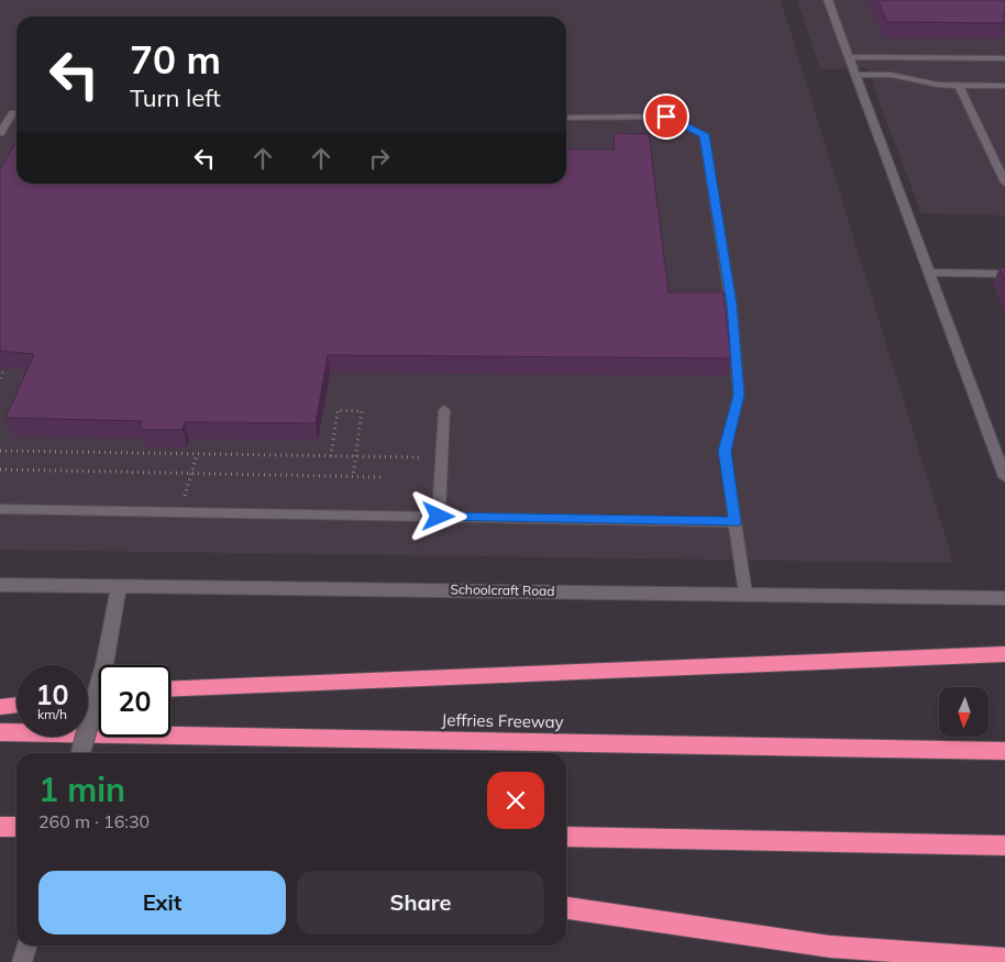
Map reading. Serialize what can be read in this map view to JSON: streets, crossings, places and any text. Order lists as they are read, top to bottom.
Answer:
{
  "streets": {
    "highway": ["Jeffries Freeway"],
    "main road": ["Schoolcraft Road"]
  },
  "north": "bottom",
  "page": {
    "turn": ["70 m", "Turn left"],
    "speed": "10 km/h",
    "limit": "20",
    "heading": ["1 min", "260 m · 16:30"],
    "buttons": ["Exit", "Share"]
  }
}
